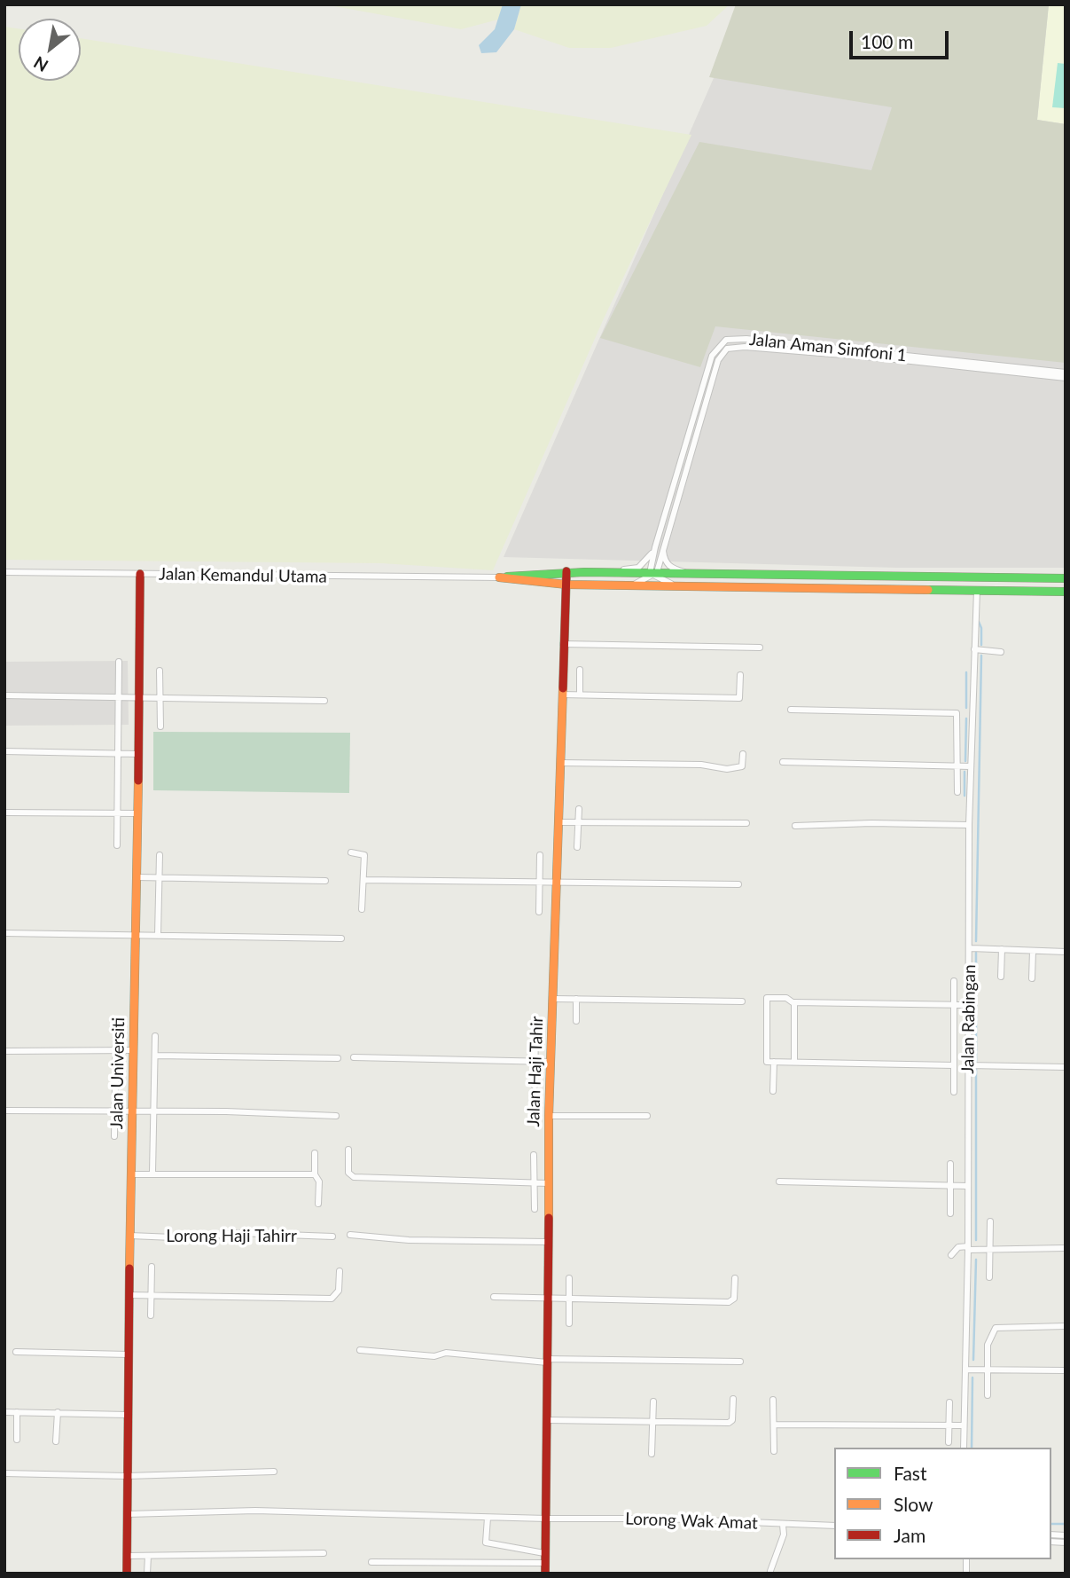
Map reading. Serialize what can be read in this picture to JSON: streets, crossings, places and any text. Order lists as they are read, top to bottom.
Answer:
{
  "streets": {
    "street": [
      "Jalan Aman Simfoni 1",
      "Jalan Kemandul Utama",
      "Jalan Rabingan",
      "Jalan Haji Tahir",
      "Jalan Universiti",
      "Lorong Haji Tahirr",
      "Lorong Wak Amat"
    ]
  },
  "crossings": [
    ["Jalan Kemandul Utama", "Jalan Universiti"],
    ["Jalan Haji Tahir", "Lorong Wak Amat"],
    ["Jalan Universiti", "Lorong Haji Tahirr"],
    ["Jalan Universiti", "Lorong Wak Amat"]
  ],
  "legend": ["Fast", "Slow", "Jam"],
  "scale_bar": "100 m",
  "north": "bottom left"
}
